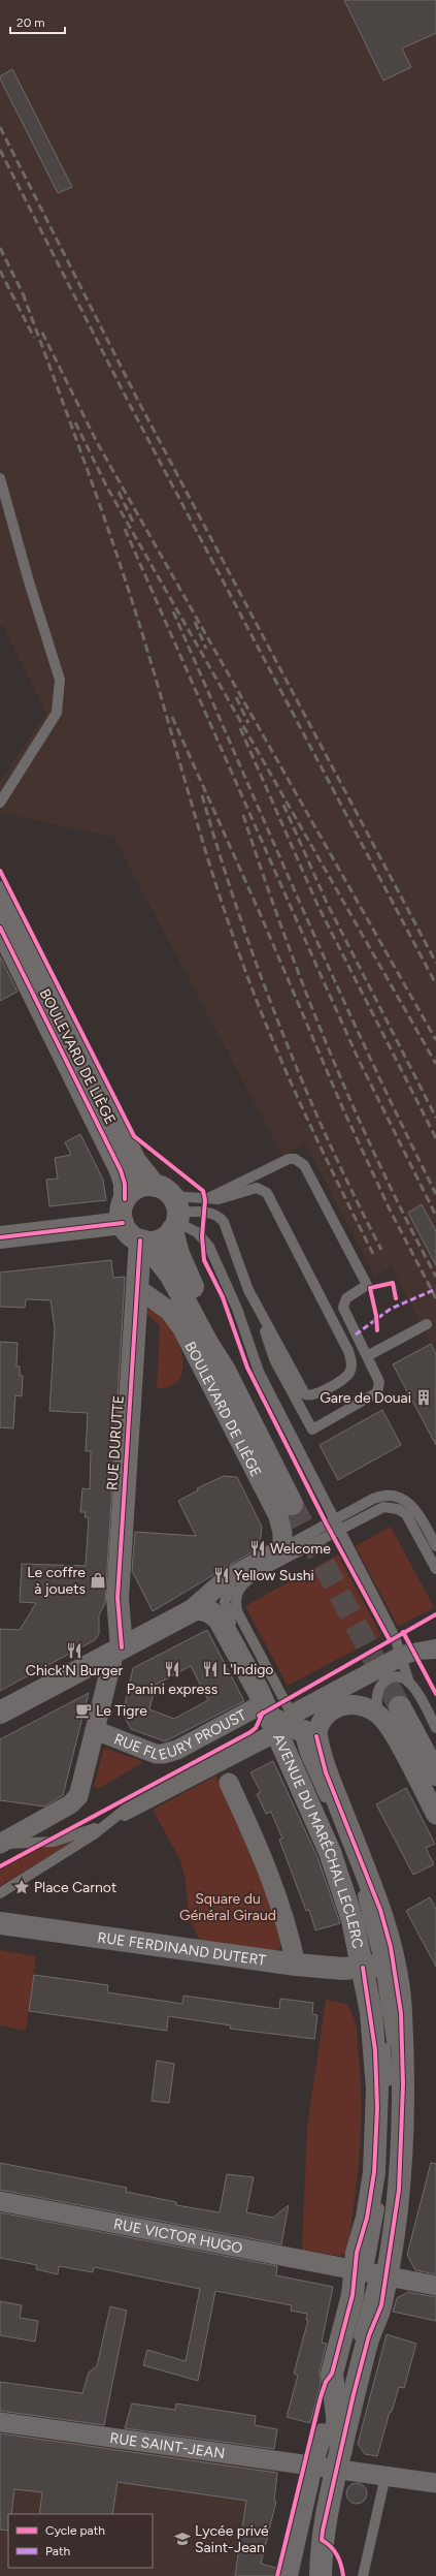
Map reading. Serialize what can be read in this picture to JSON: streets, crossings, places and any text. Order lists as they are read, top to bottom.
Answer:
{
  "streets": {
    "main road": ["BOULEVARD DE LIÈGE"],
    "street": [
      "RUE DURUTTE",
      "RUE FLEURY PROUST",
      "AVENUE DU MARÉCHAL LECLERC",
      "RUE FERDINAND DUTERT",
      "RUE VICTOR HUGO",
      "RUE SAINT-JEAN"
    ]
  },
  "crossings": [
    ["BOULEVARD DE LIÈGE", "RUE DURUTTE"],
    ["RUE DURUTTE", "RUE FLEURY PROUST"],
    ["RUE FLEURY PROUST", "AVENUE DU MARÉCHAL LECLERC"],
    ["AVENUE DU MARÉCHAL LECLERC", "RUE FERDINAND DUTERT"],
    ["AVENUE DU MARÉCHAL LECLERC", "RUE VICTOR HUGO"],
    ["AVENUE DU MARÉCHAL LECLERC", "RUE SAINT-JEAN"]
  ],
  "parks": ["Square du Général Giraud"],
  "places": {
    "building": ["Gare de Douai"],
    "restaurant": [
      "Welcome",
      "Yellow Sushi",
      "Chick'N Burger",
      "Panini express",
      "L'Indigo"
    ],
    "shop": ["Le coffre à jouets"],
    "cafe": ["Le Tigre"],
    "place": ["Place Carnot"],
    "school or university": ["Lycée privé Saint-Jean"]
  },
  "legend": ["Cycle path", "Path"],
  "scale_bar": "20 m"
}
